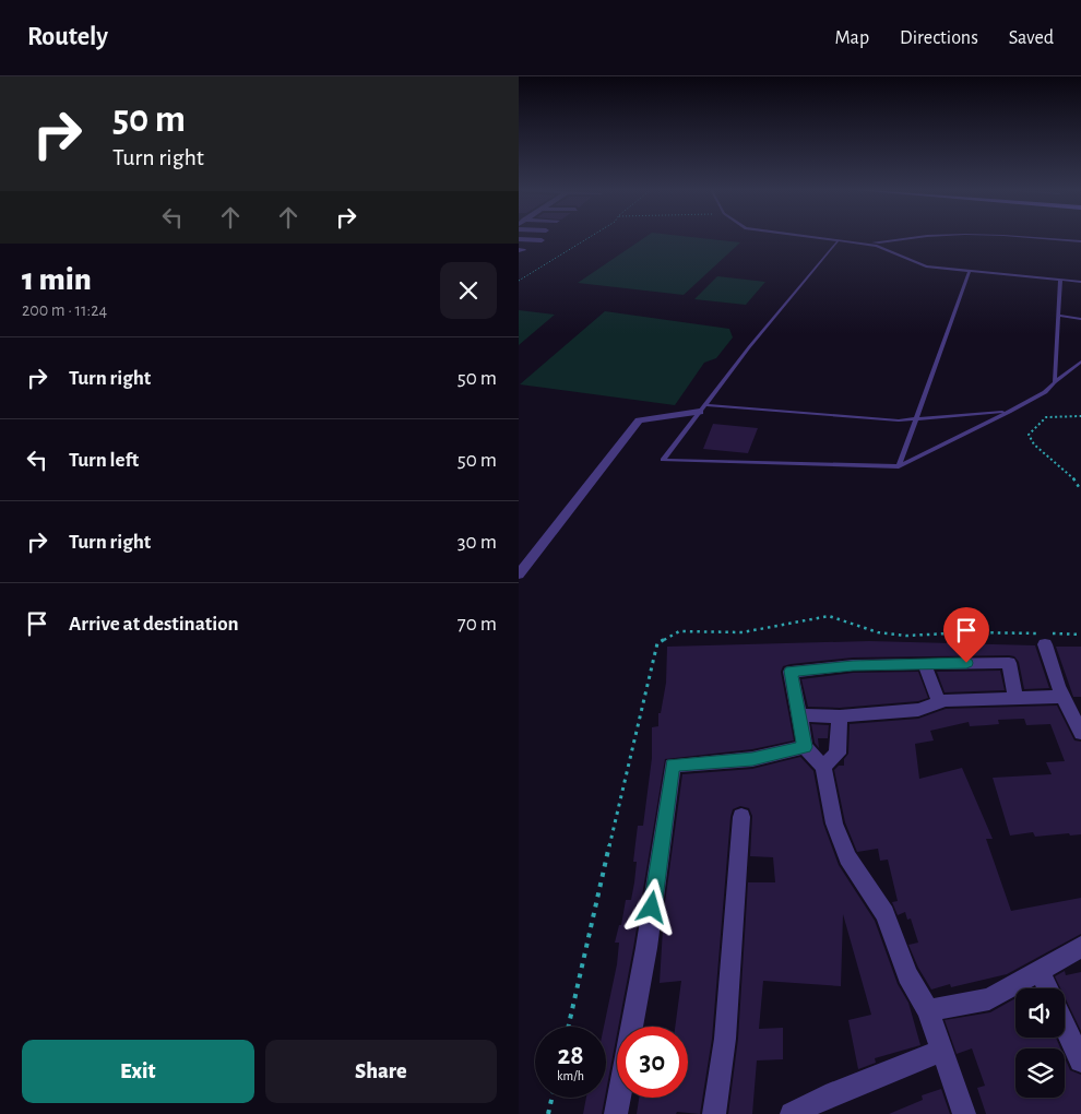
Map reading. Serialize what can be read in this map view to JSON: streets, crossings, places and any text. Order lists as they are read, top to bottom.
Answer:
{
  "page": {
    "header": "Routely",
    "nav": ["Map", "Directions", "Saved"],
    "turn": ["50 m", "Turn right"],
    "heading": ["1 min", "200 m · 11:24"],
    "list": [
      {
        "name": "Turn right",
        "value": "50 m"
      },
      {
        "name": "Turn left",
        "value": "50 m"
      },
      {
        "name": "Turn right",
        "value": "30 m"
      },
      {
        "name": "Arrive at destination",
        "value": "70 m"
      }
    ],
    "speed": "28 km/h",
    "limit": "30",
    "buttons": ["Exit", "Share"]
  }
}
